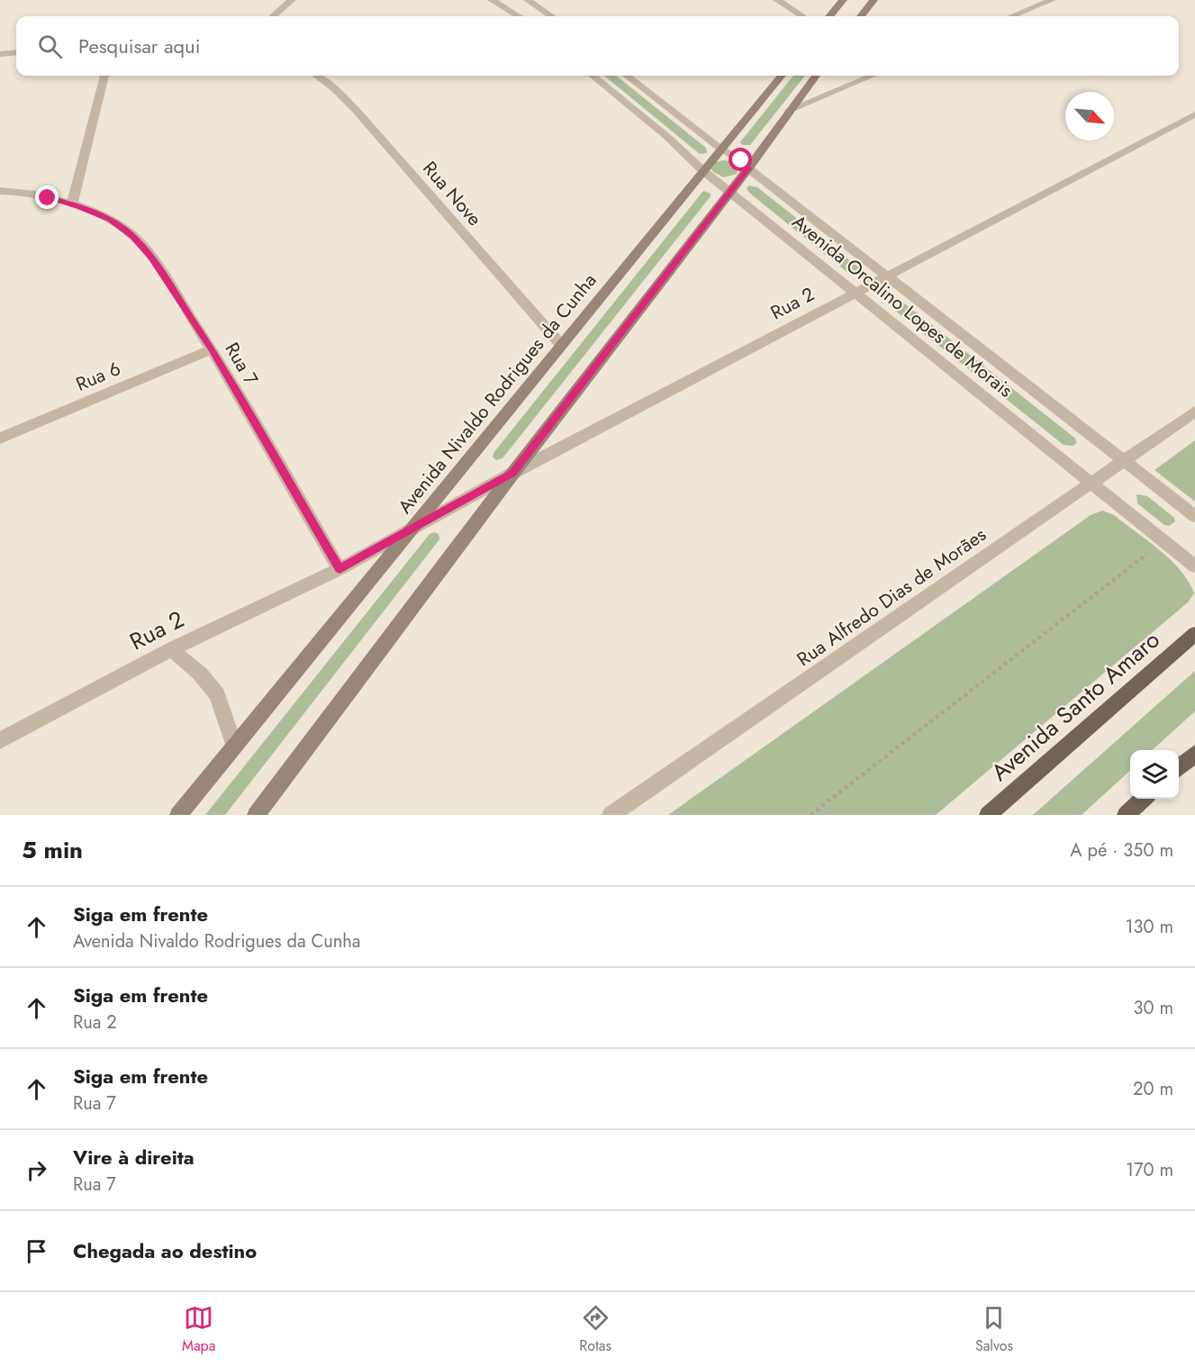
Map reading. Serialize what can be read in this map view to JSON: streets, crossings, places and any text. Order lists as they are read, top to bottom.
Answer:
{
  "streets": {
    "main road": ["Avenida Santo Amaro"],
    "street": [
      "Rua Nove",
      "Rua 2",
      "Avenida Orcalino Lopes de Morais",
      "Rua 7",
      "Rua 6",
      "Avenida Nivaldo Rodrigues da Cunha",
      "Rua Alfredo Dias de Morães"
    ]
  },
  "crossings": [
    ["Rua Nove", "Avenida Nivaldo Rodrigues da Cunha"],
    ["Rua 2", "Avenida Orcalino Lopes de Morais"],
    ["Rua 2", "Rua 7"],
    ["Rua 2", "Avenida Nivaldo Rodrigues da Cunha"],
    ["Avenida Orcalino Lopes de Morais", "Avenida Nivaldo Rodrigues da Cunha"],
    ["Avenida Orcalino Lopes de Morais", "Rua Alfredo Dias de Morães"],
    ["Rua 7", "Rua 6"]
  ],
  "north": "bottom right",
  "page": {
    "search": "Pesquisar aqui",
    "heading": ["5 min", "A pé · 350 m"],
    "list": [
      ["Siga em frente", "Avenida Nivaldo Rodrigues da Cunha", "130 m"],
      ["Siga em frente", "Rua 2", "30 m"],
      ["Siga em frente", "Rua 7", "20 m"],
      ["Vire à direita", "Rua 7", "170 m"],
      "Chegada ao destino"
    ],
    "nav": ["Mapa", "Rotas", "Salvos"]
  }
}
